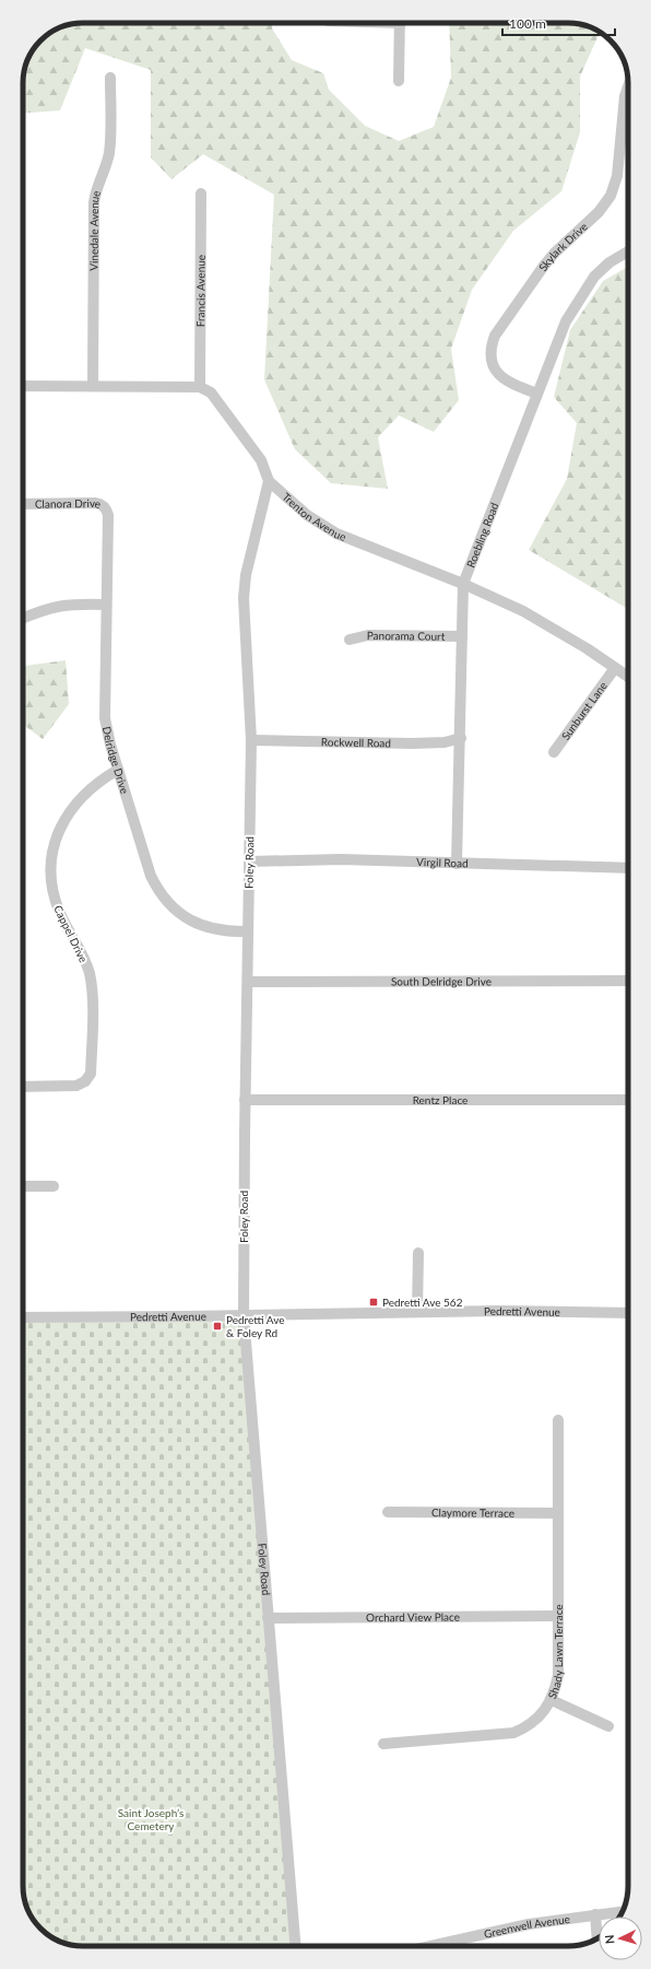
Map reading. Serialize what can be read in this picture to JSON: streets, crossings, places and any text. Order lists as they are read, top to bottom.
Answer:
{
  "streets": {
    "street": [
      "Vinedale Avenue",
      "Skylark Drive",
      "Francis Avenue",
      "Clanora Drive",
      "Trenton Avenue",
      "Roebling Road",
      "Panorama Court",
      "Sunburst Lane",
      "Rockwell Road",
      "Delridge Drive",
      "Foley Road",
      "Virgil Road",
      "Cappel Drive",
      "South Delridge Drive",
      "Rentz Place",
      "Pedretti Avenue",
      "Claymore Terrace",
      "Orchard View Place",
      "Shady Lawn Terrace",
      "Greenwell Avenue"
    ]
  },
  "crossings": [
    ["Skylark Drive", "Roebling Road"],
    ["Francis Avenue", "Trenton Avenue"],
    ["Clanora Drive", "Delridge Drive"],
    ["Trenton Avenue", "Roebling Road"],
    ["Trenton Avenue", "Sunburst Lane"],
    ["Trenton Avenue", "Foley Road"],
    ["Roebling Road", "Panorama Court"],
    ["Roebling Road", "Rockwell Road"],
    ["Roebling Road", "Virgil Road"],
    ["Rockwell Road", "Foley Road"],
    ["Delridge Drive", "Foley Road"],
    ["Delridge Drive", "Cappel Drive"],
    ["Foley Road", "Virgil Road"],
    ["Foley Road", "South Delridge Drive"],
    ["Foley Road", "Rentz Place"],
    ["Foley Road", "Pedretti Avenue"],
    ["Foley Road", "Orchard View Place"],
    ["Claymore Terrace", "Shady Lawn Terrace"],
    ["Orchard View Place", "Shady Lawn Terrace"]
  ],
  "parks": ["Saint Joseph’s Cemetery"],
  "places": {
    "transit": ["Pedretti Ave 562", "Pedretti Ave & Foley Rd"]
  },
  "scale_bar": "100 m",
  "north": "left"
}
